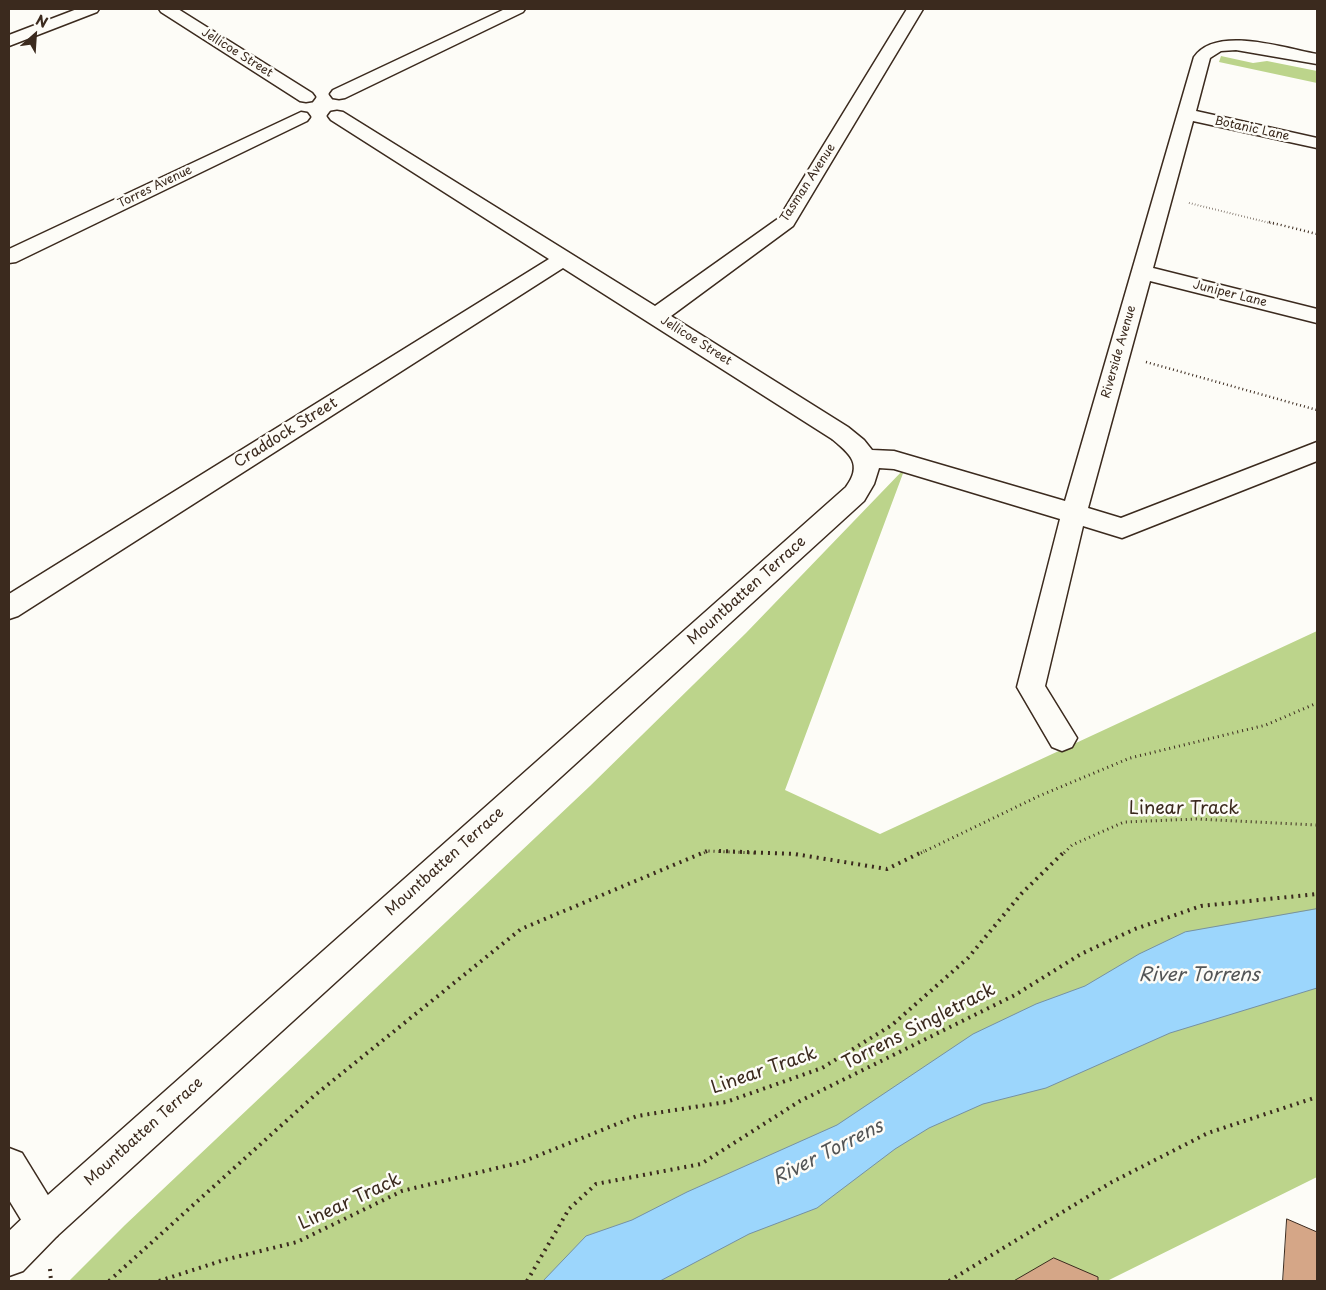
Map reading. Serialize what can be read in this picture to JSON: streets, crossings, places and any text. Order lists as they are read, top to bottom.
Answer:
{
  "streets": {
    "street": [
      "Jellicoe Street",
      "Botanic Lane",
      "Tasman Avenue",
      "Torres Avenue",
      "Juniper Lane",
      "Riverside Avenue",
      "Craddock Street",
      "Mountbatten Terrace"
    ],
    "path": ["Linear Track", "Torrens Singletrack"]
  },
  "crossings": [
    ["Jellicoe Street", "Tasman Avenue"],
    ["Jellicoe Street", "Craddock Street"],
    ["Jellicoe Street", "Mountbatten Terrace"],
    ["Botanic Lane", "Riverside Avenue"],
    ["Juniper Lane", "Riverside Avenue"]
  ],
  "water": ["River Torrens"],
  "north": "top right"
}
